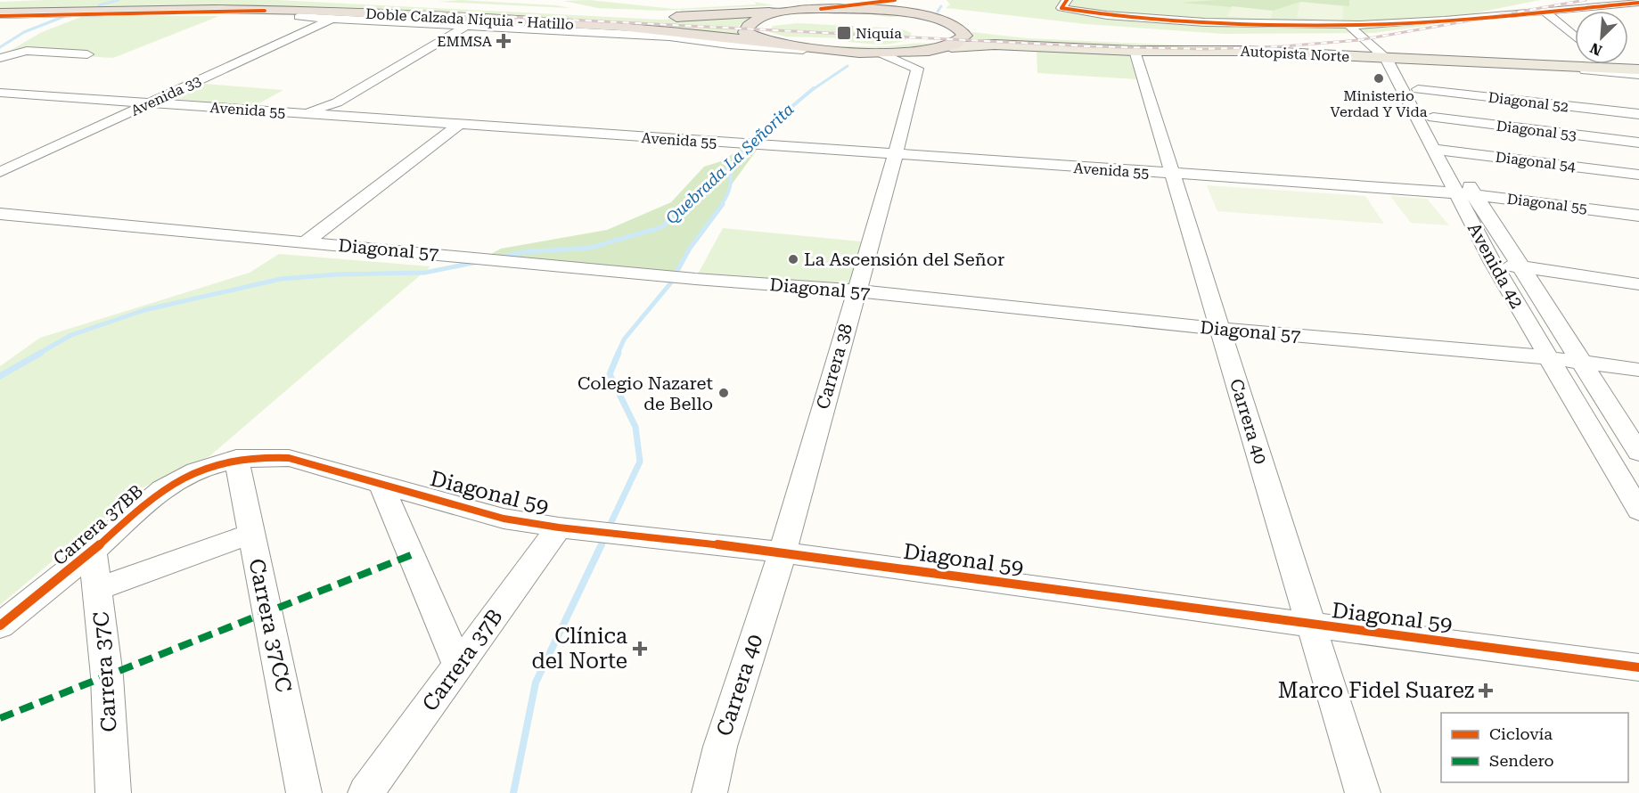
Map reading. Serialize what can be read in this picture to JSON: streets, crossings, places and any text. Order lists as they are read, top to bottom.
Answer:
{
  "streets": {
    "highway": ["Doble Calzada Niquia - Hatillo"],
    "main road": ["Autopista Norte"],
    "street": [
      "Avenida 33",
      "Diagonal 52",
      "Avenida 55",
      "Diagonal 53",
      "Diagonal 54",
      "Diagonal 55",
      "Diagonal 57",
      "Avenida 42",
      "Carrera 38",
      "Carrera 40",
      "Diagonal 59",
      "Carrera 37BB",
      "Carrera 37CC",
      "Carrera 37B",
      "Carrera 37C"
    ]
  },
  "crossings": [
    ["Autopista Norte", "Avenida 42"],
    ["Autopista Norte", "Carrera 40"],
    ["Avenida 33", "Avenida 55"],
    ["Diagonal 52", "Avenida 42"],
    ["Avenida 55", "Diagonal 55"],
    ["Avenida 55", "Avenida 42"],
    ["Avenida 55", "Carrera 38"],
    ["Avenida 55", "Carrera 40"],
    ["Diagonal 53", "Avenida 42"],
    ["Diagonal 54", "Avenida 42"],
    ["Diagonal 55", "Avenida 42"],
    ["Diagonal 57", "Avenida 42"],
    ["Diagonal 57", "Carrera 38"],
    ["Diagonal 57", "Carrera 40"],
    ["Carrera 38", "Carrera 40"],
    ["Carrera 38", "Diagonal 59"],
    ["Carrera 40", "Diagonal 59"],
    ["Diagonal 59", "Carrera 37BB"],
    ["Diagonal 59", "Carrera 37B"],
    ["Carrera 37BB", "Carrera 37CC"],
    ["Carrera 37BB", "Carrera 37C"]
  ],
  "water": ["Quebrada La Señorita"],
  "places": {
    "transit": ["Niquía"],
    "health": ["EMMSA", "Clínica del Norte", "Marco Fidel Suarez"],
    "other": ["Ministerio Verdad Y Vida", "La Ascensión del Señor", "Colegio Nazaret de Bello"]
  },
  "legend": ["Ciclovía", "Sendero"],
  "north": "bottom left"
}
